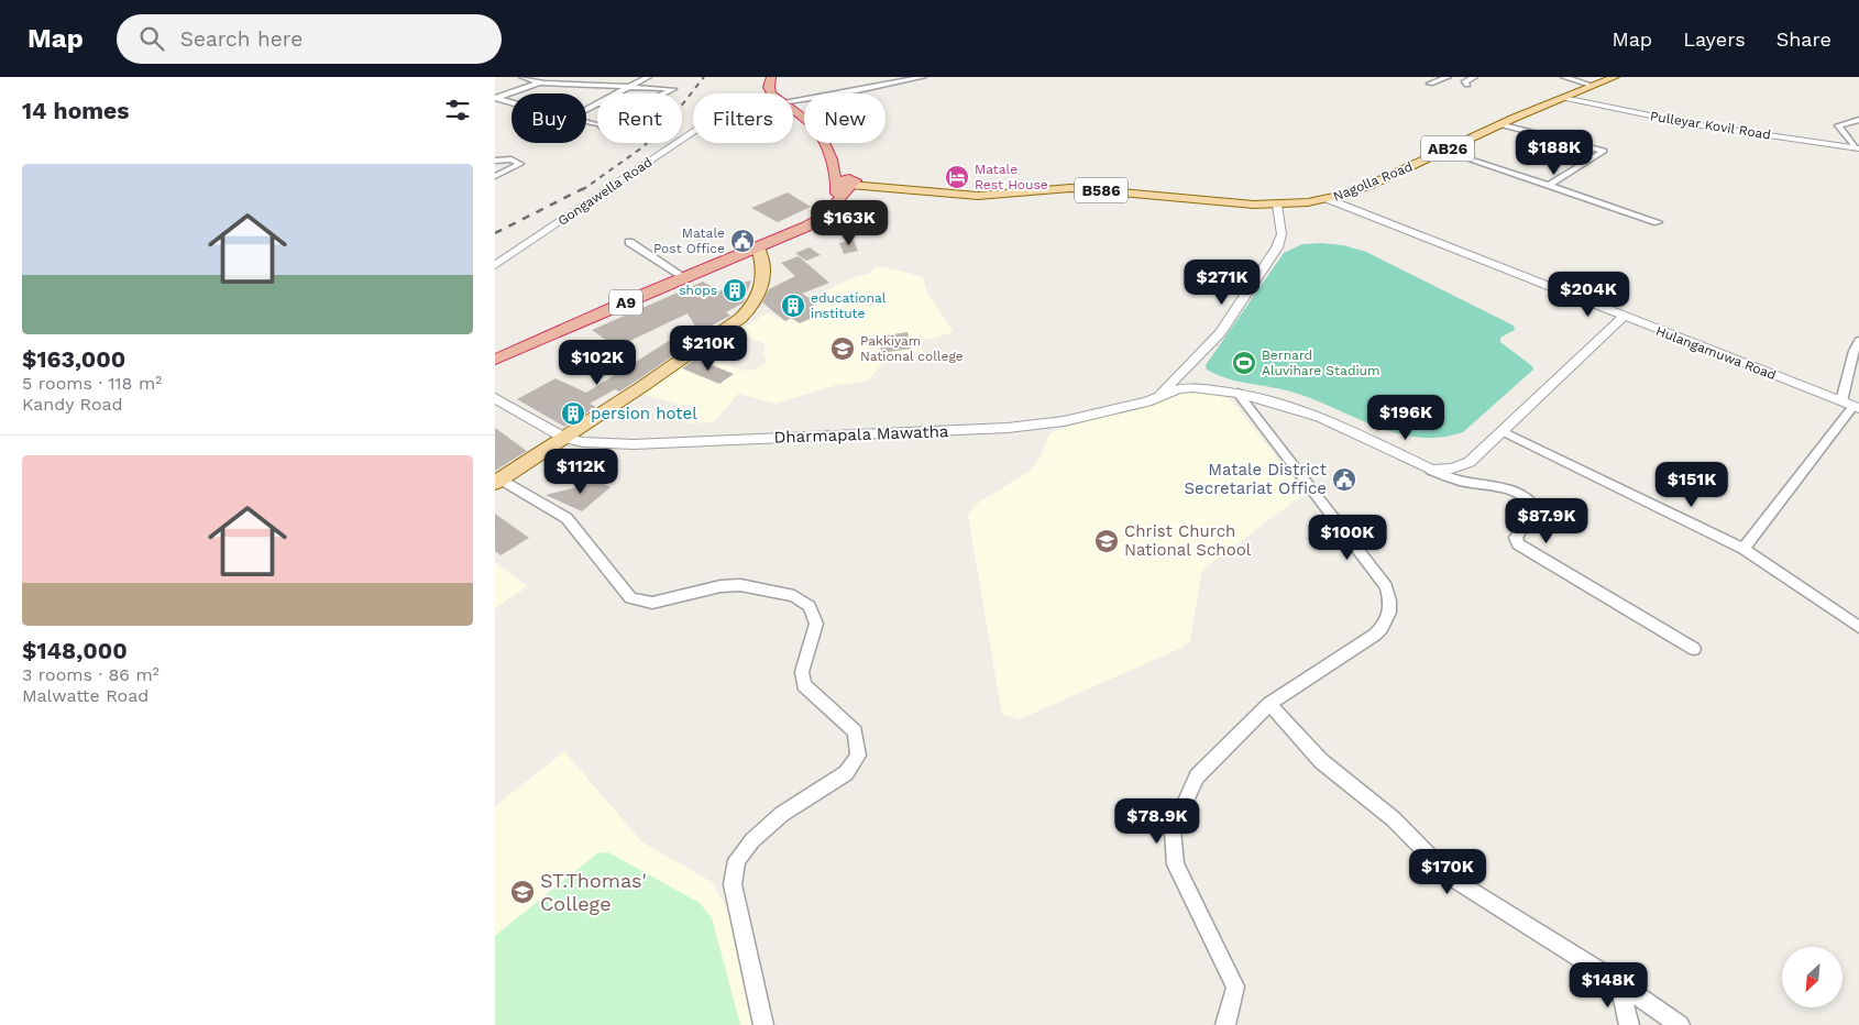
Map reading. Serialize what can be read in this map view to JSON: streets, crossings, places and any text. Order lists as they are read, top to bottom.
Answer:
{
  "streets": {
    "highway": ["A9"],
    "main road": ["AB26", "Nagolla Road", "B586"],
    "street": [
      "Pulleyar Kovil Road",
      "Gongawella Road",
      "Hulangamuwa Road",
      "Dharmapala Mawatha"
    ]
  },
  "crossings": [
    ["Pulleyar Kovil Road", "Nagolla Road"],
    ["Nagolla Road", "B586"],
    ["Nagolla Road", "Hulangamuwa Road"],
    ["B586", "A9"]
  ],
  "places": {
    "hotel": ["Matale Rest House"],
    "public building": ["Matale Post Office", "Matale District Secretariat Office"],
    "building": ["shops", "educational institute", "persion hotel"],
    "school or university": ["Pakkiyam National college", "Christ Church National School", "ST.Thomas' College"],
    "sports": ["Bernard Aluvihare Stadium"]
  },
  "north": "bottom left",
  "page": {
    "header": "Map",
    "search": "Search here",
    "nav": ["Map", "Layers", "Share"],
    "heading": "14 homes",
    "chip": [
      "Buy",
      "Rent",
      "Filters",
      "New"
    ],
    "price": [
      "$188K",
      "$163K",
      "$271K",
      "$204K",
      "$210K",
      "$102K",
      "$196K",
      "$112K",
      "$151K",
      "$87.9K",
      "$100K",
      "$78.9K",
      "$170K",
      "$148K"
    ],
    "list": [
      {
        "name": "$163,000",
        "note": "5 rooms · 118 m² · Kandy Road"
      },
      {
        "name": "$148,000",
        "note": "3 rooms · 86 m² · Malwatte Road"
      }
    ]
  }
}
